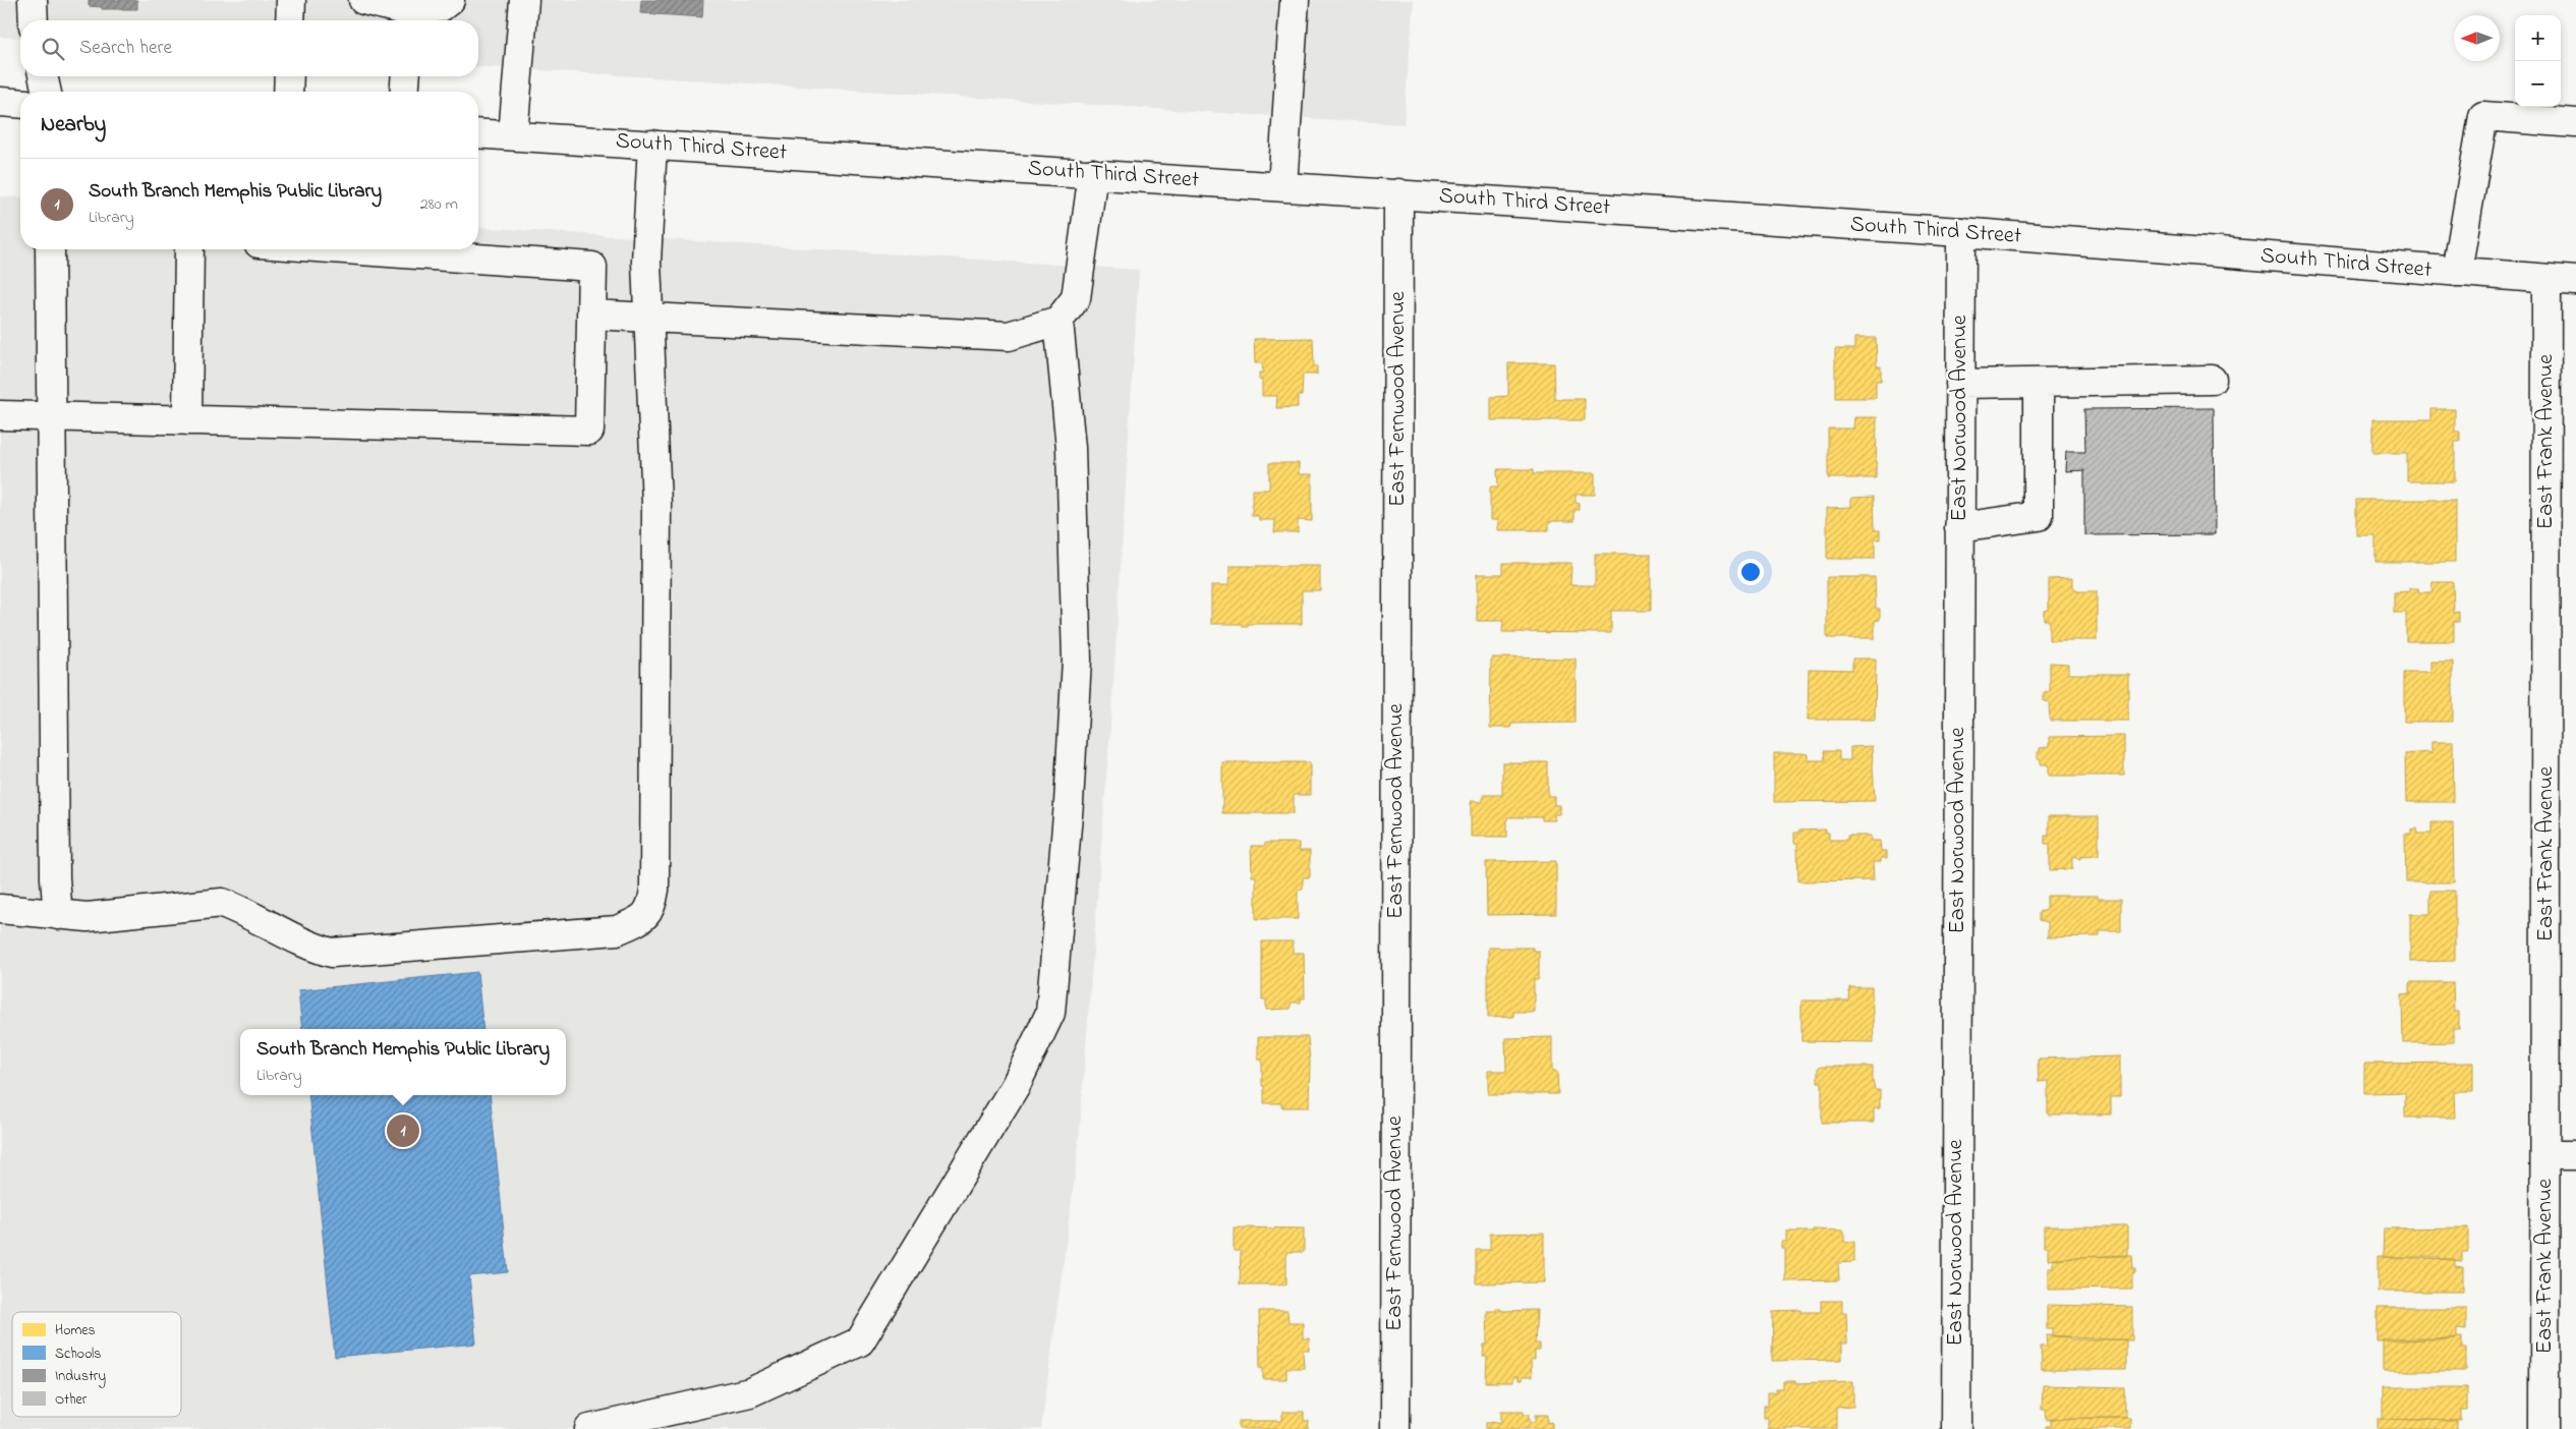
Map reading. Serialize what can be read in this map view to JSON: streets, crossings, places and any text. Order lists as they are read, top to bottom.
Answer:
{
  "streets": {
    "street": [
      "South Third Street",
      "East Fernwood Avenue",
      "East Norwood Avenue",
      "East Frank Avenue"
    ]
  },
  "crossings": [
    ["South Third Street", "East Fernwood Avenue"],
    ["South Third Street", "East Norwood Avenue"],
    ["South Third Street", "East Frank Avenue"]
  ],
  "legend": [
    "Homes",
    "Schools",
    "Industry",
    "Other"
  ],
  "north": "left",
  "page": {
    "map_buttons": ["+", "−"],
    "search": "Search here",
    "heading": "Nearby",
    "list": [
      {
        "mark": "1",
        "name": "South Branch Memphis Public Library",
        "note": "Library",
        "value": "280 m"
      }
    ],
    "popup": ["South Branch Memphis Public Library", "Library"],
    "pins": "1"
  }
}
